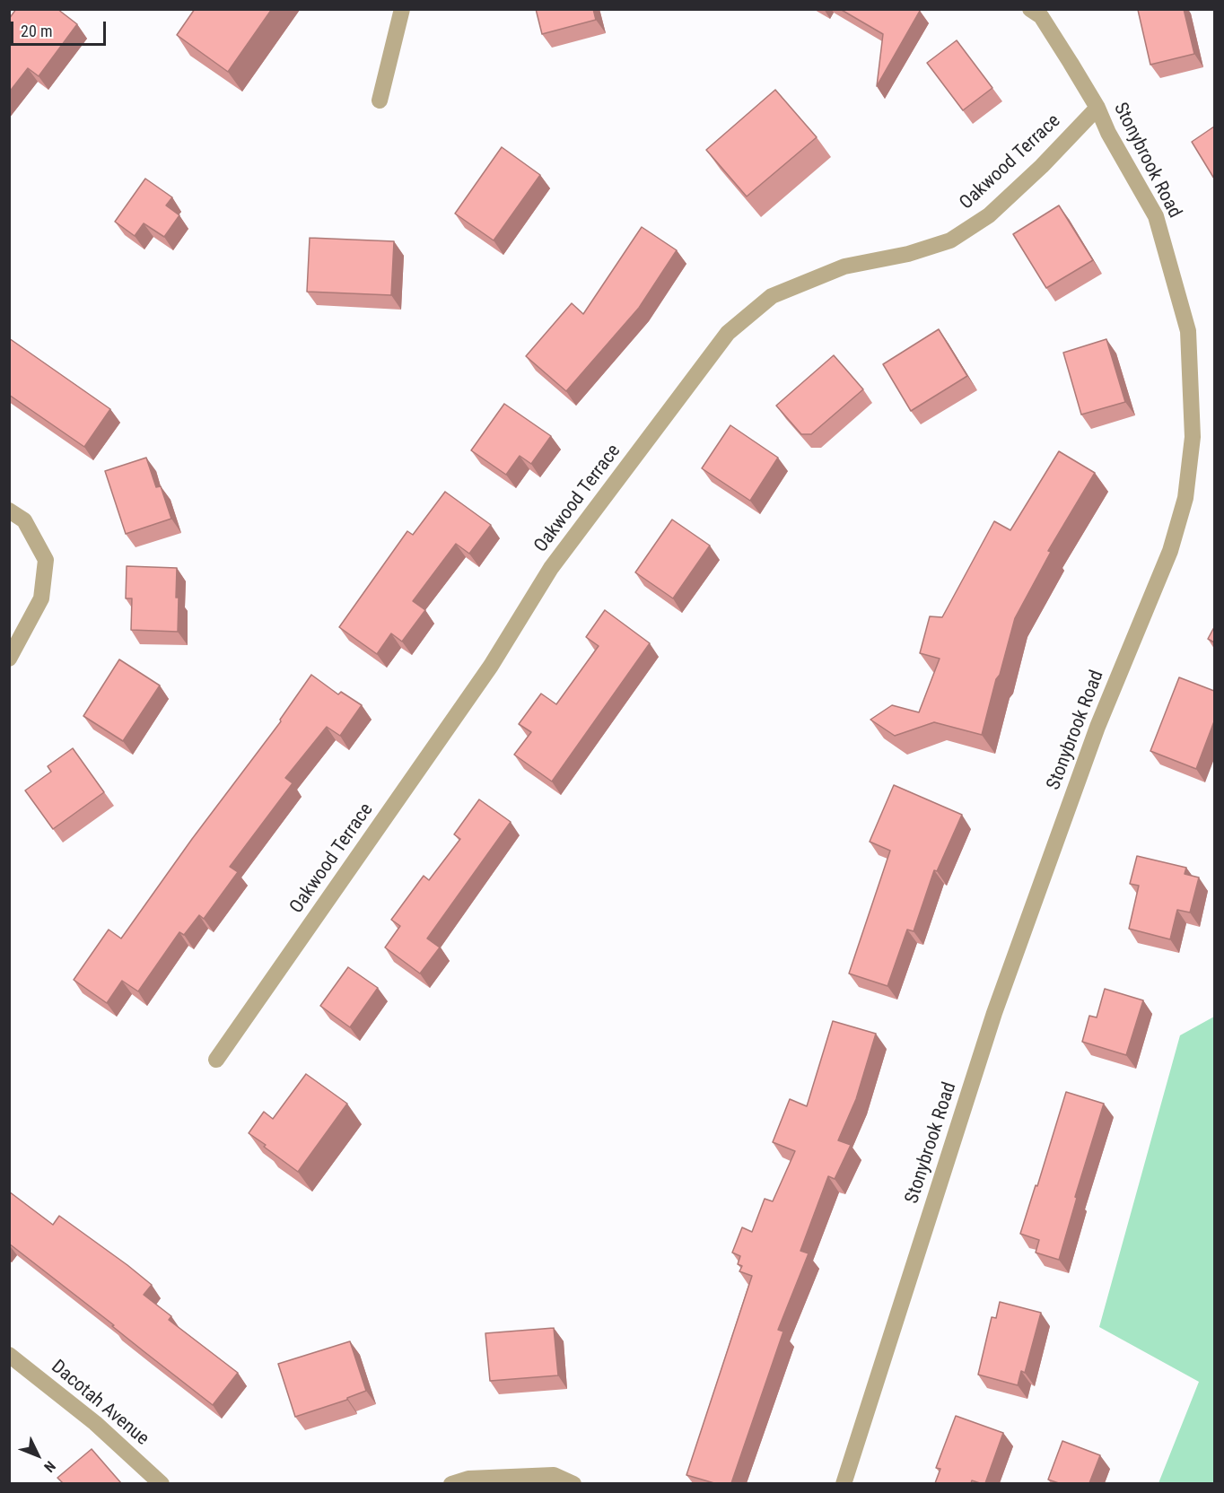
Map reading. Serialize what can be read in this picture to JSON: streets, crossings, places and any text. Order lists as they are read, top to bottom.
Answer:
{
  "streets": {
    "street": ["Stonybrook Road", "Oakwood Terrace", "Dacotah Avenue"]
  },
  "crossings": [
    ["Stonybrook Road", "Oakwood Terrace"]
  ],
  "scale_bar": "20 m",
  "north": "bottom right"
}
